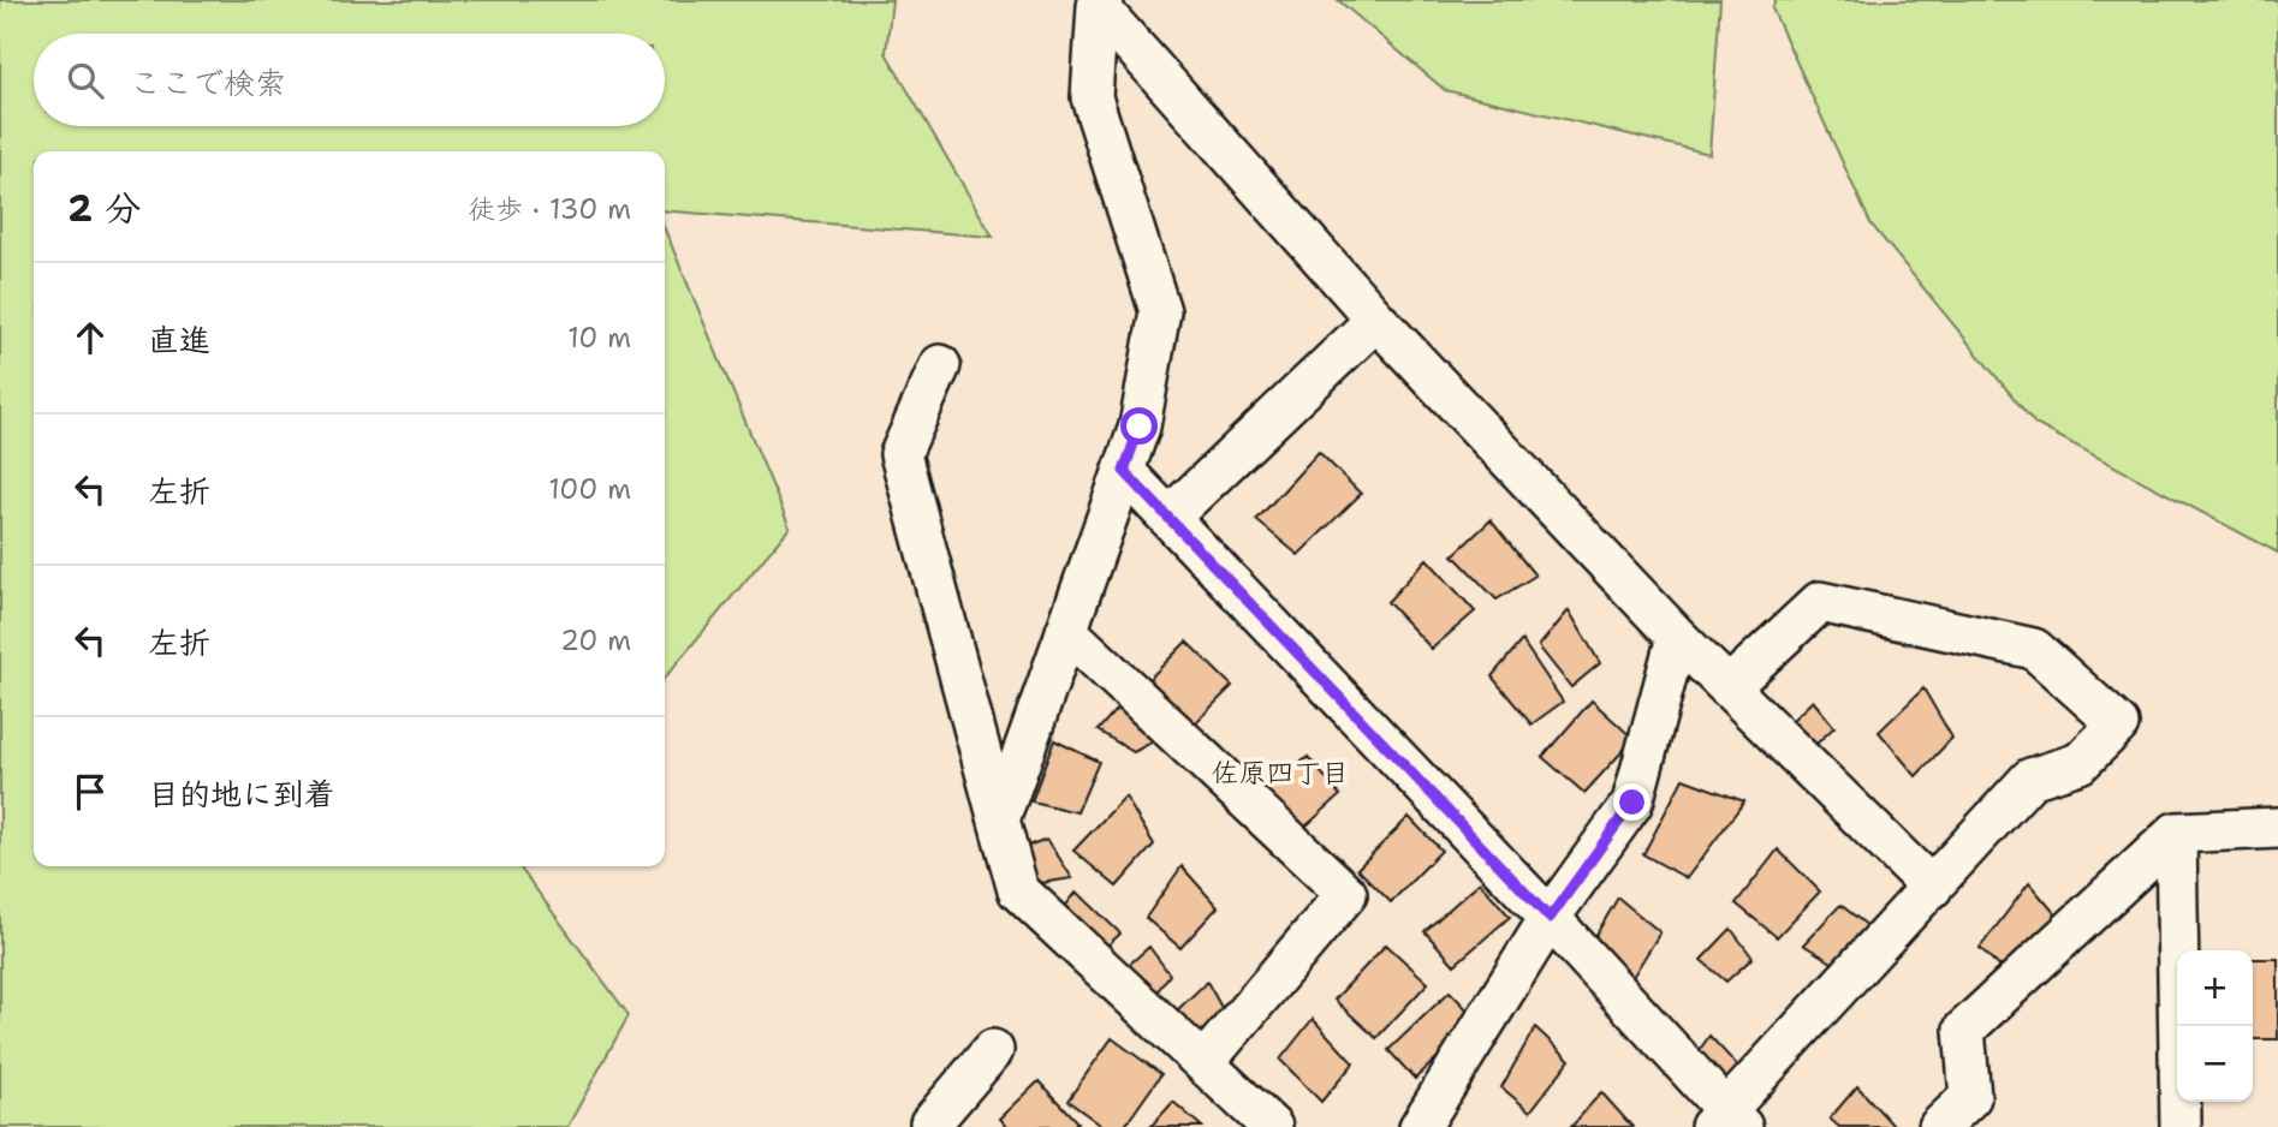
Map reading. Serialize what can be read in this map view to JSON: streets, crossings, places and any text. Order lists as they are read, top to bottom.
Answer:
{
  "districts": ["佐原四丁目"],
  "page": {
    "search": "ここで検索",
    "heading": ["2 分", "徒歩 · 130 m"],
    "list": [
      ["直進", "10 m"],
      ["左折", "100 m"],
      ["左折", "20 m"],
      "目的地に到着"
    ],
    "map_buttons": ["+", "−"]
  }
}
